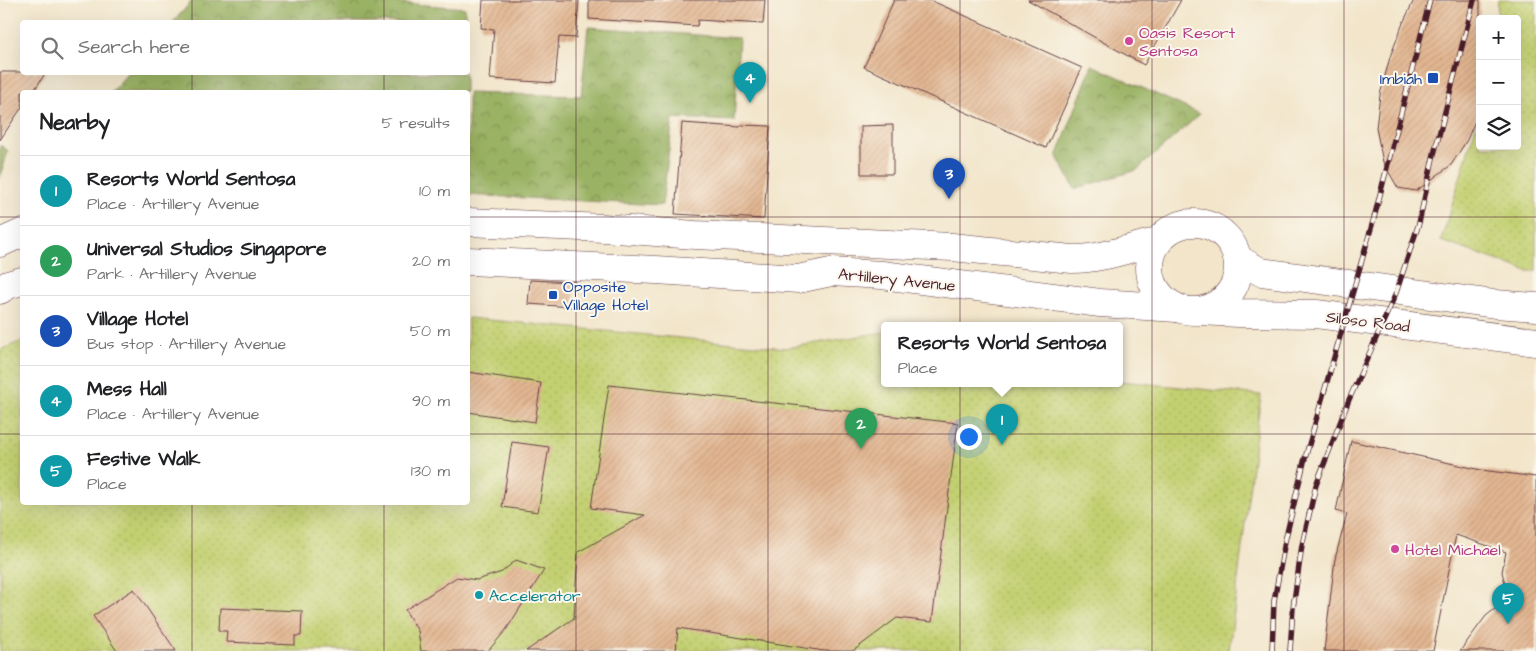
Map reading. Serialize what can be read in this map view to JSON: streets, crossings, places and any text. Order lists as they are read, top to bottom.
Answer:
{
  "streets": {
    "street": ["Artillery Avenue", "Siloso Road"]
  },
  "crossings": [
    ["Artillery Avenue", "Siloso Road"]
  ],
  "places": {
    "other": ["Oasis Resort Sentosa", "Hotel Michael", "Accelerator"],
    "transit": ["Imbiah", "Opposite Village Hotel"]
  },
  "page": {
    "map_buttons": ["+", "−"],
    "search": "Search here",
    "pins": [
      "4",
      "3",
      "1",
      "2",
      "5"
    ],
    "heading": ["Nearby", "5 results"],
    "list": [
      {
        "mark": "1",
        "name": "Resorts World Sentosa",
        "note": "Place · Artillery Avenue",
        "value": "10 m"
      },
      {
        "mark": "2",
        "name": "Universal Studios Singapore",
        "note": "Park · Artillery Avenue",
        "value": "20 m"
      },
      {
        "mark": "3",
        "name": "Village Hotel",
        "note": "Bus stop · Artillery Avenue",
        "value": "50 m"
      },
      {
        "mark": "4",
        "name": "Mess Hall",
        "note": "Place · Artillery Avenue",
        "value": "90 m"
      },
      {
        "mark": "5",
        "name": "Festive Walk",
        "note": "Place",
        "value": "130 m"
      }
    ],
    "popup": ["Resorts World Sentosa", "Place"]
  }
}
